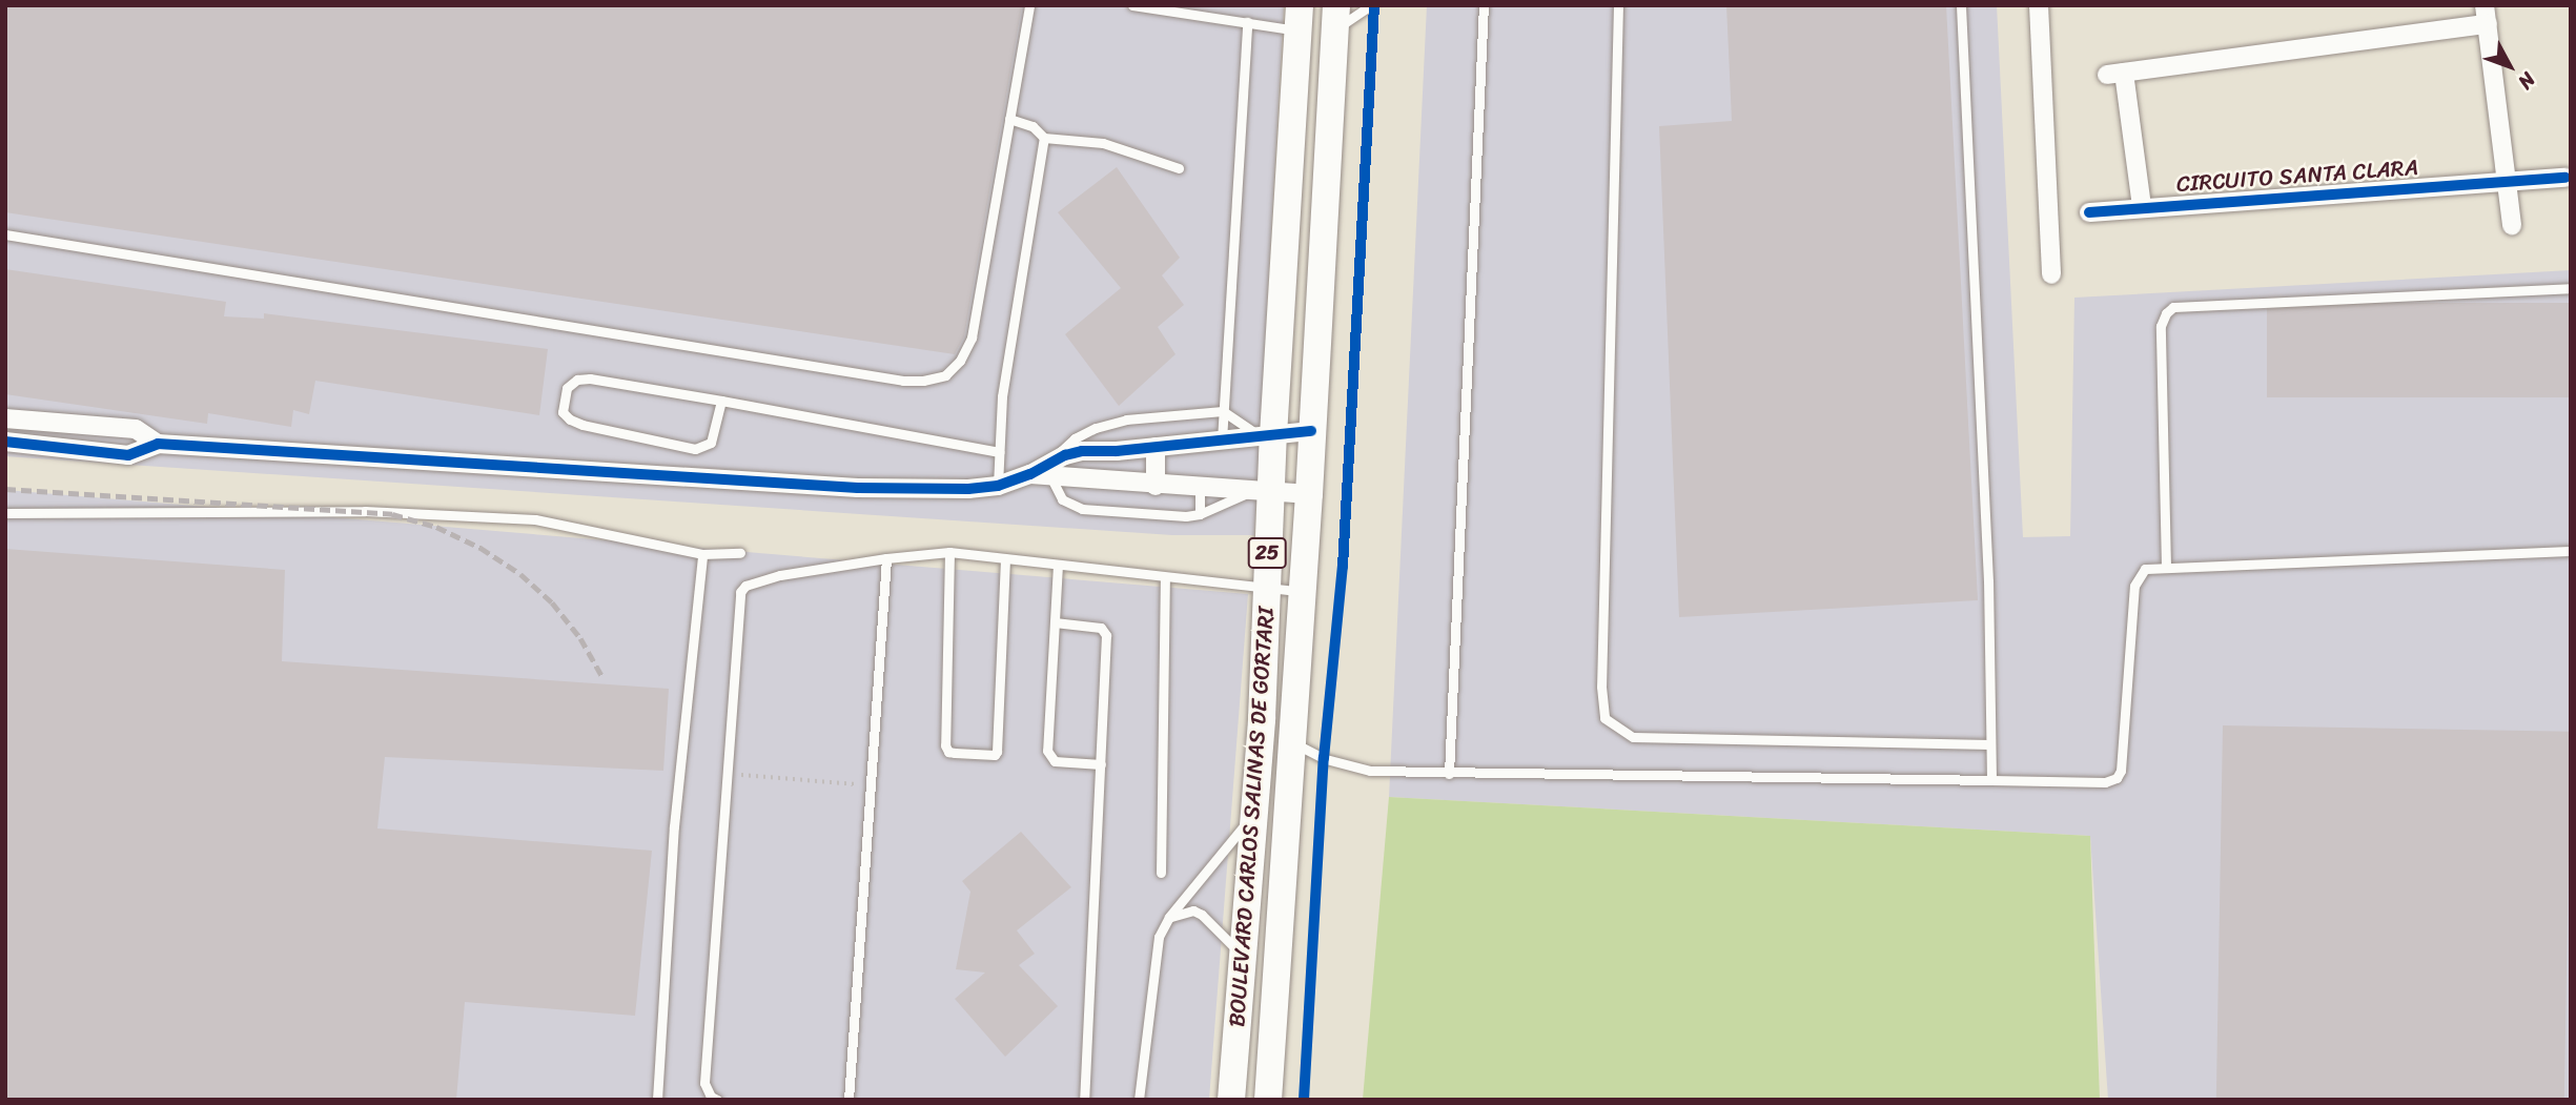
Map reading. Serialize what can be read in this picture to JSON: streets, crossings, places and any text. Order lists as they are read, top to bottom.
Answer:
{
  "streets": {
    "main road": ["25", "BOULEVARD CARLOS SALINAS DE GORTARI"],
    "street": ["CIRCUITO SANTA CLARA"]
  },
  "north": "bottom right"
}
